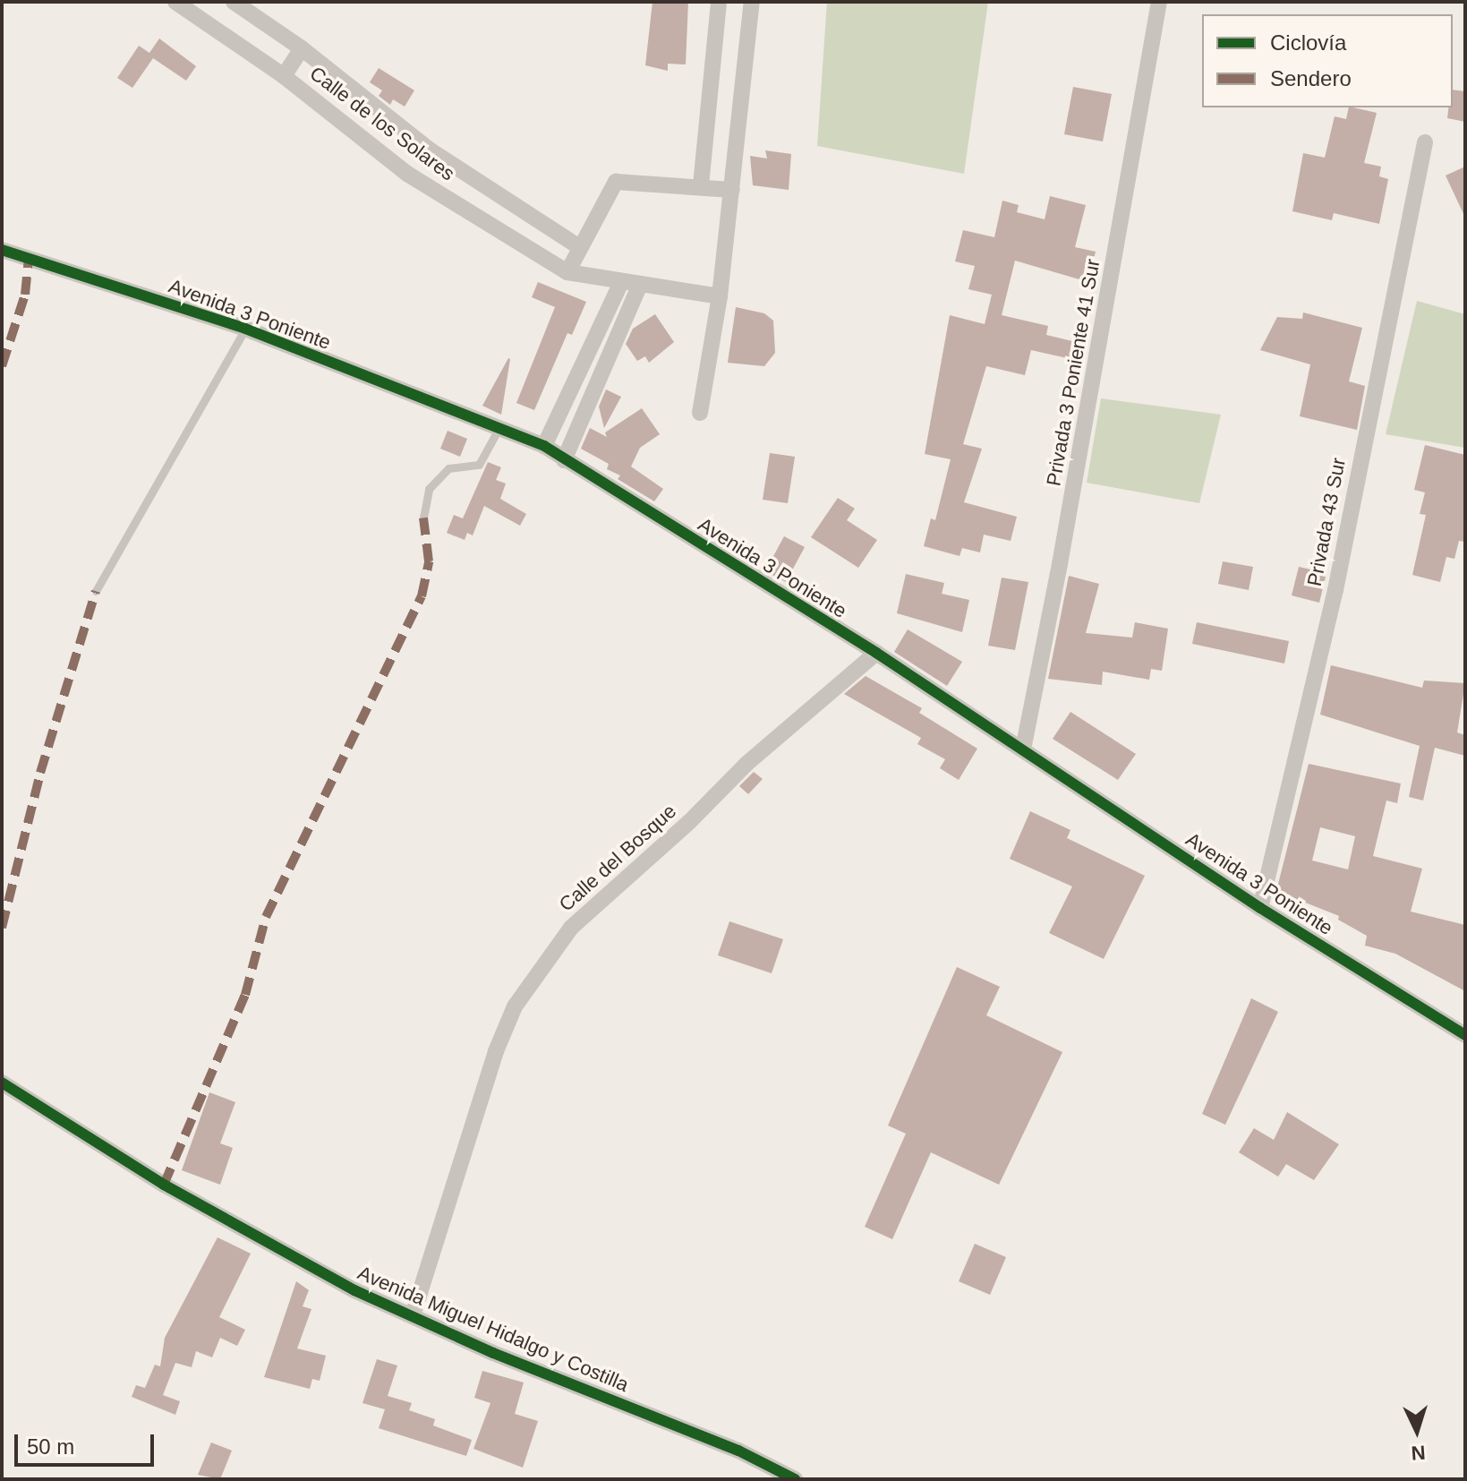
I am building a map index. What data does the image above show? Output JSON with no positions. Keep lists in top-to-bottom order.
{
  "streets": {
    "street": [
      "Calle de los Solares",
      "Avenida 3 Poniente",
      "Privada 3 Poniente 41 Sur",
      "Privada 43 Sur",
      "Calle del Bosque",
      "Avenida Miguel Hidalgo y Costilla"
    ]
  },
  "crossings": [
    ["Avenida 3 Poniente", "Privada 3 Poniente 41 Sur"],
    ["Avenida 3 Poniente", "Privada 43 Sur"],
    ["Avenida 3 Poniente", "Calle del Bosque"],
    ["Calle del Bosque", "Avenida Miguel Hidalgo y Costilla"]
  ],
  "legend": ["Ciclovía", "Sendero"],
  "scale_bar": "50 m",
  "north": "bottom"
}
